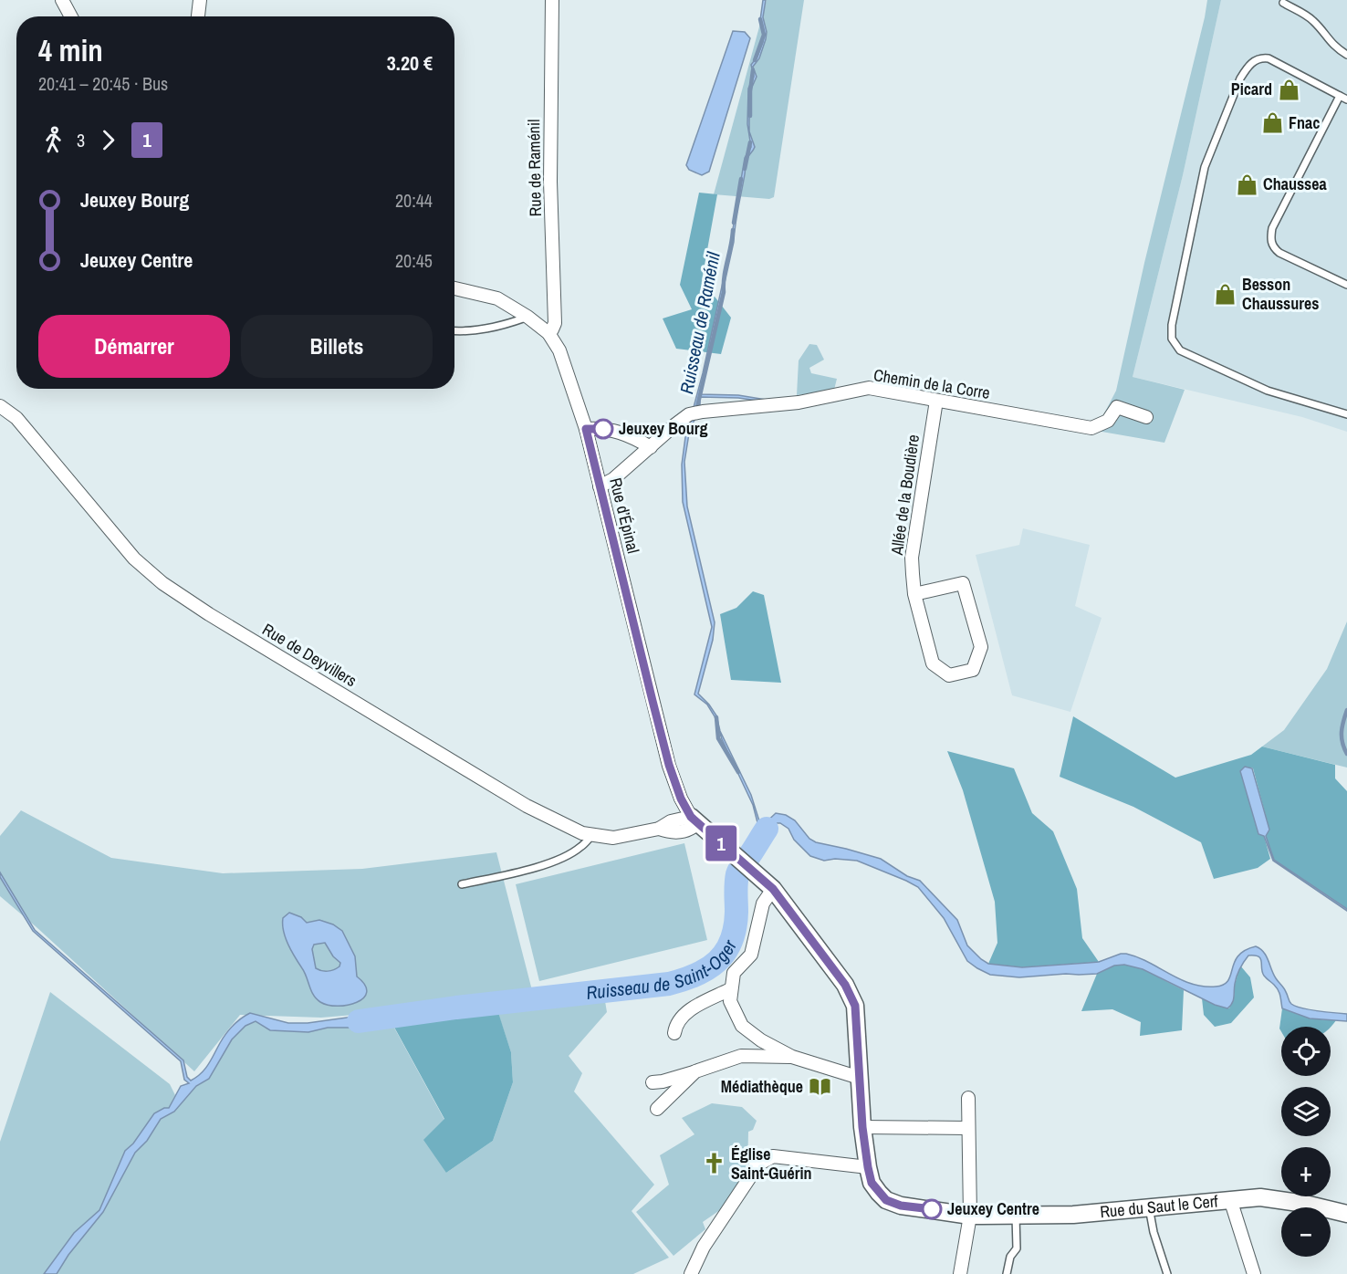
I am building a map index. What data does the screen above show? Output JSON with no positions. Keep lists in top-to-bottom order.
{
  "streets": {
    "street": [
      "Rue de Raménil",
      "Chemin de la Corre",
      "Allée de la Boudière",
      "Rue d’Épinal",
      "Rue de Deyvillers",
      "Rue du Saut le Cerf"
    ]
  },
  "crossings": [
    ["Rue de Raménil", "Rue d’Épinal"],
    ["Chemin de la Corre", "Allée de la Boudière"],
    ["Chemin de la Corre", "Rue d’Épinal"],
    ["Rue d’Épinal", "Rue de Deyvillers"],
    ["Rue d’Épinal", "Rue du Saut le Cerf"],
    ["Rue de Deyvillers", "Rue du Saut le Cerf"]
  ],
  "water": ["Ruisseau de Raménil", "Ruisseau de Saint-Oger"],
  "places": {
    "shop": [
      "Picard",
      "Fnac",
      "Chaussea",
      "Besson Chaussures"
    ],
    "other": ["Jeuxey Bourg", "Jeuxey Centre"],
    "library": ["Médiathèque"],
    "church": ["Église Saint-Guérin"]
  },
  "lines": ["bus line 1"],
  "page": {
    "on_map": "1",
    "heading": ["4 min", "20:41 – 20:45 · Bus", "3.20 €"],
    "legs": ["3", "1"],
    "list": [
      {
        "name": "Jeuxey Bourg",
        "value": "20:44"
      },
      {
        "name": "Jeuxey Centre",
        "value": "20:45"
      }
    ],
    "buttons": ["Démarrer", "Billets"],
    "map_buttons": ["+", "−"]
  }
}
